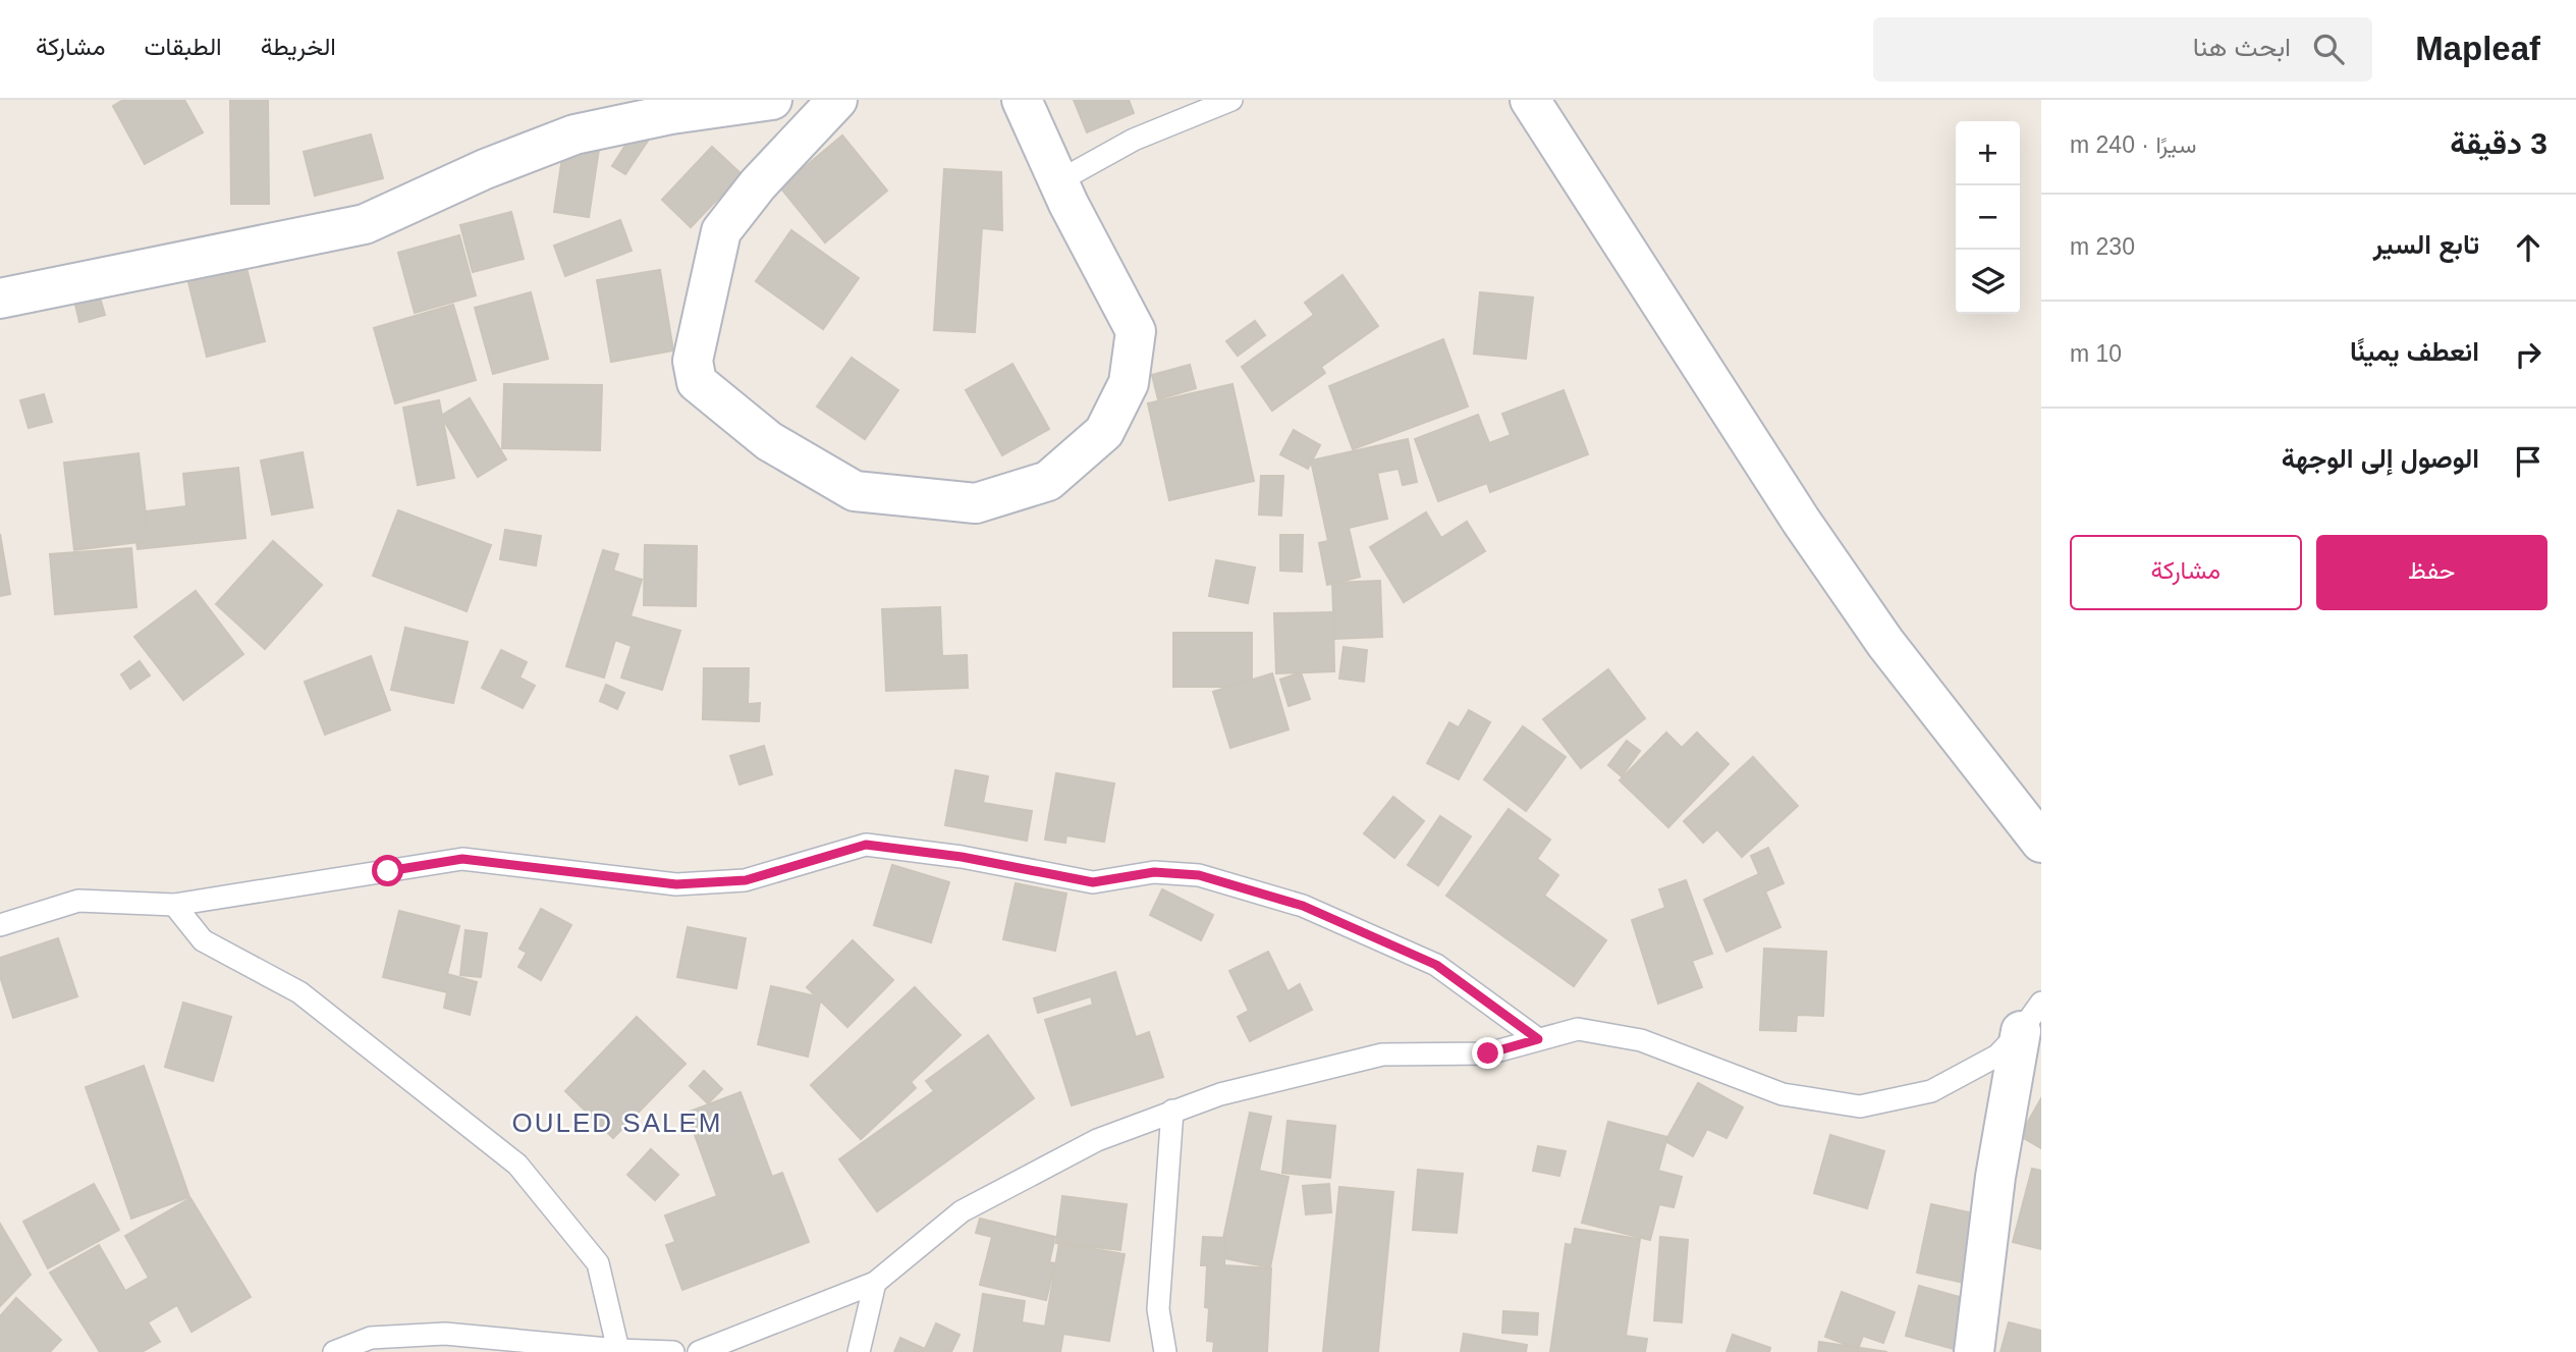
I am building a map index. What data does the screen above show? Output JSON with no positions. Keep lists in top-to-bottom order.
{
  "districts": ["OULED SALEM"],
  "page": {
    "header": "Mapleaf",
    "search": "ابحث هنا",
    "nav": ["الخريطة", "الطبقات", "مشاركة"],
    "heading": ["3 دقيقة", "سيرًا · 240 m"],
    "map_buttons": ["+", "−"],
    "list": [
      ["تابع السير", "230 m"],
      ["انعطف يمينًا", "10 m"],
      "الوصول إلى الوجهة"
    ],
    "buttons": ["حفظ", "مشاركة"]
  }
}
